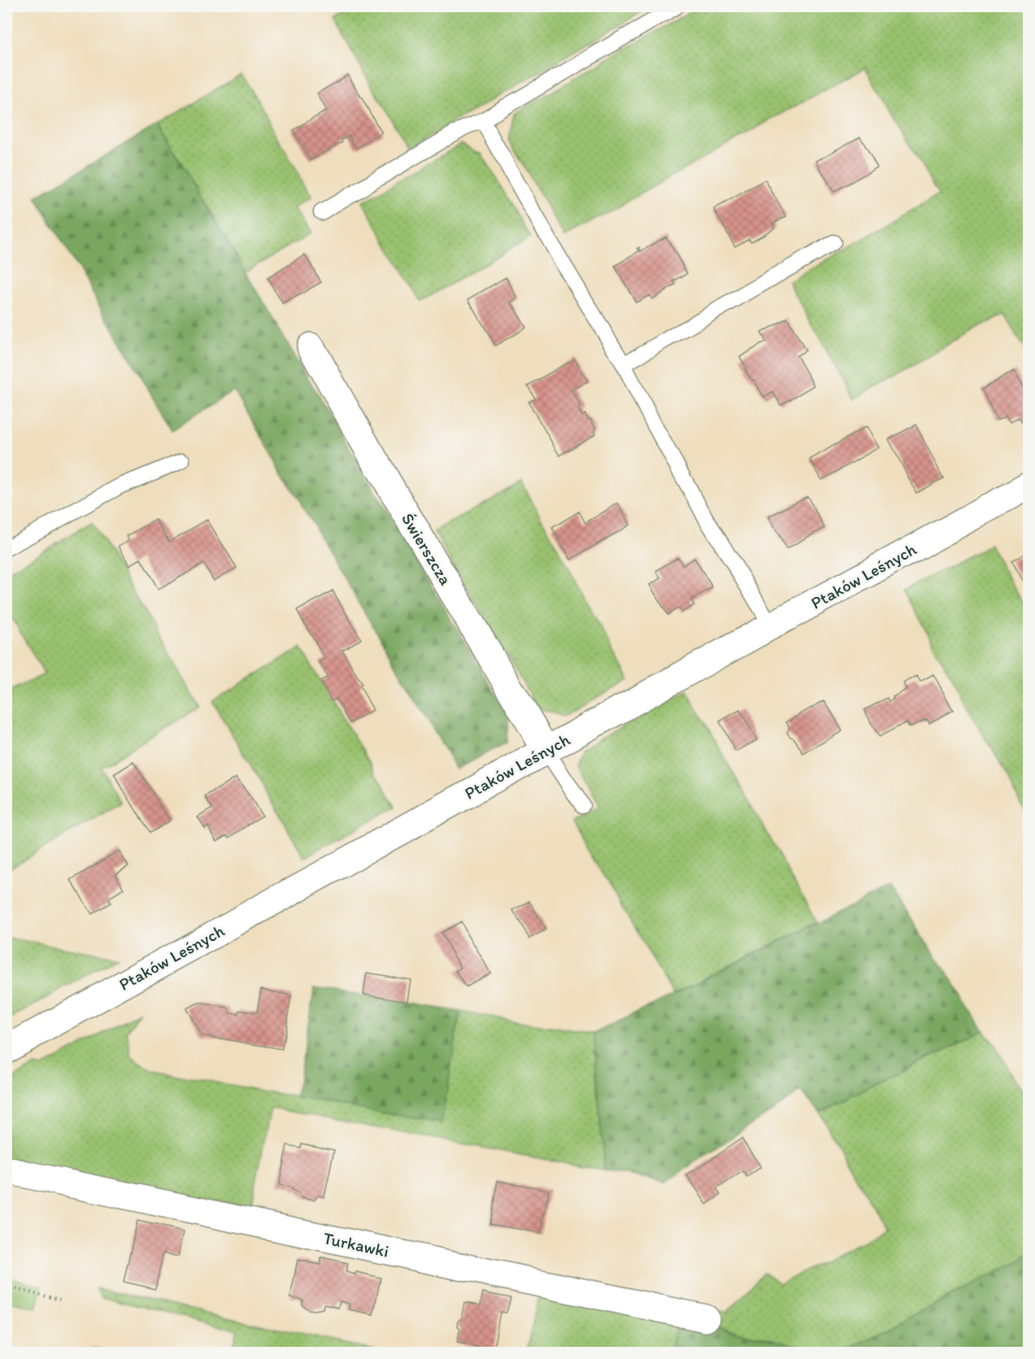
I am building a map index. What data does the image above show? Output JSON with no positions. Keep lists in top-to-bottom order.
{
  "streets": {
    "street": ["Świerszcza", "Ptaków Leśnych", "Turkawki"]
  },
  "crossings": [
    ["Świerszcza", "Ptaków Leśnych"]
  ]
}
